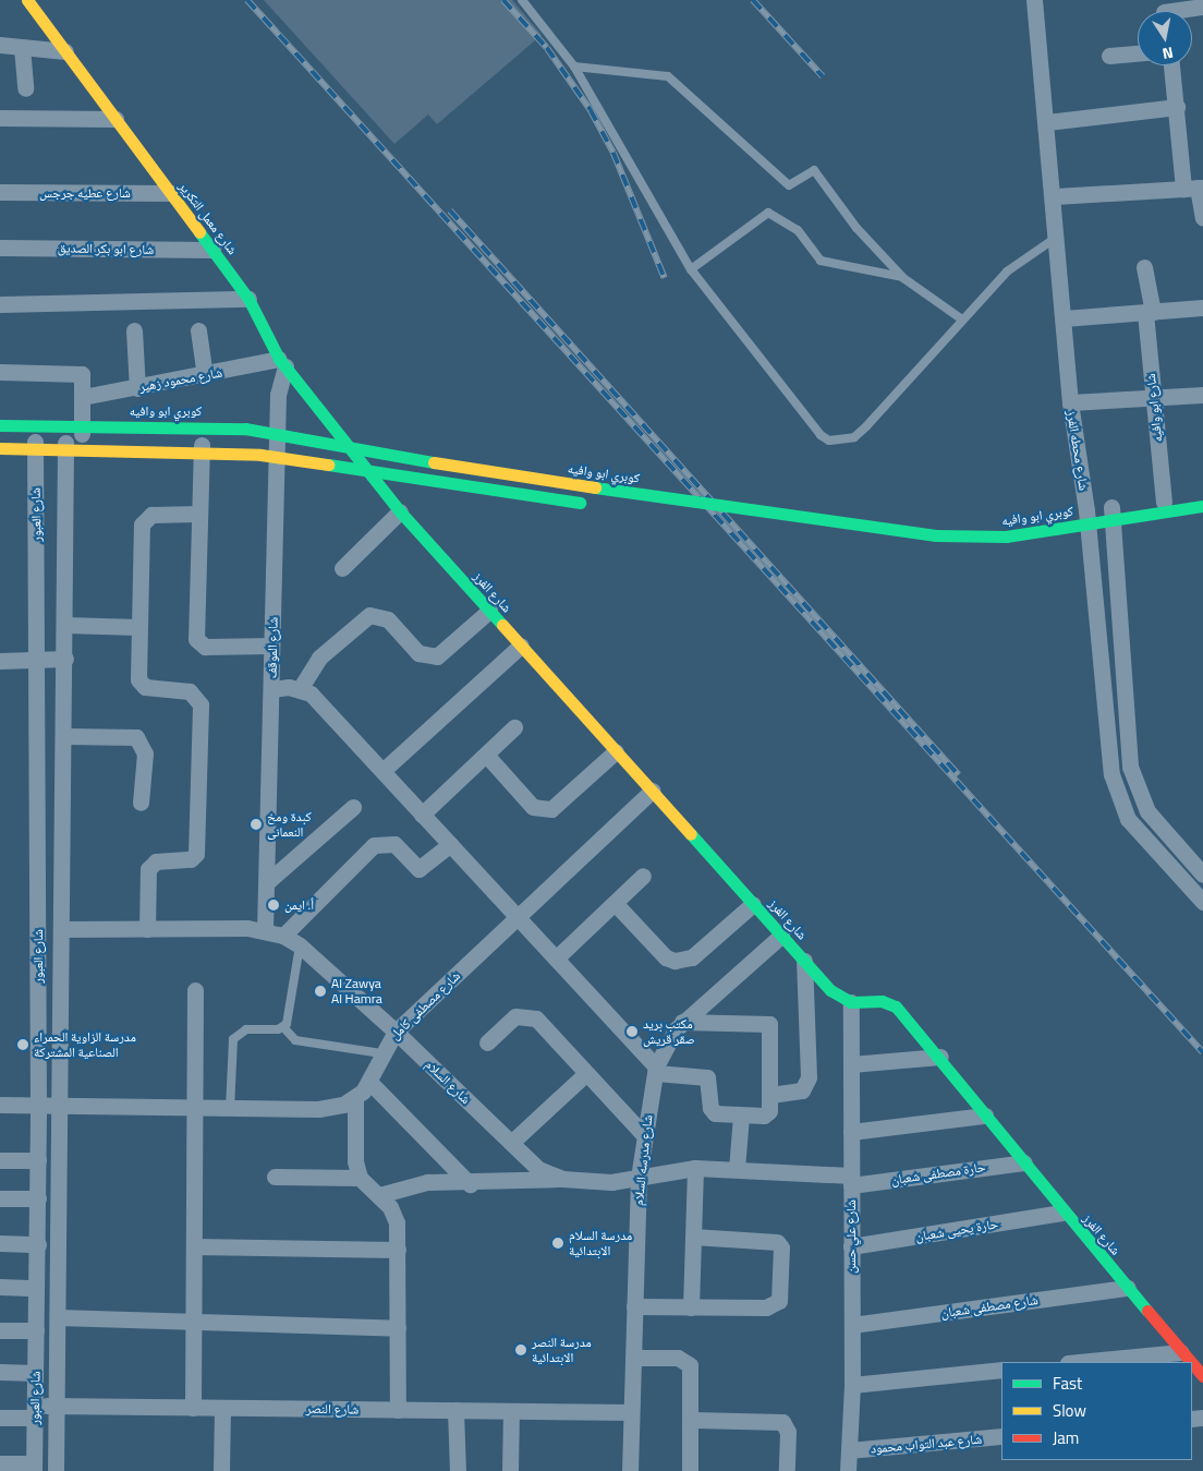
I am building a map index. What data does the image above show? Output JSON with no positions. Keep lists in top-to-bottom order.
{
  "streets": {
    "street": [
      "شارع عطيه جرجس",
      "شارع معمل التكرير",
      "شارع ابو بكر الصديق",
      "شارع محمود زهير",
      "شارع ابو وافيه",
      "كوبري ابو وافيه",
      "شارع محطه الفرز",
      "شارع العبور",
      "شارع الفرز",
      "شارع الموقف",
      "شارع مصطفى كامل",
      "شارع السلام",
      "شارع مدرسه السلام",
      "حارة مصطفى شعبان",
      "حارة يحيى شعبان",
      "شارع علي حسن",
      "شارع مصطفى شعبان",
      "شارع النصر",
      "شارع عبد التواب محمود"
    ]
  },
  "crossings": [
    ["شارع عطيه جرجس", "شارع معمل التكرير"],
    ["شارع معمل التكرير", "شارع ابو بكر الصديق"],
    ["شارع معمل التكرير", "شارع محمود زهير"],
    ["شارع معمل التكرير", "شارع الفرز"],
    ["شارع معمل التكرير", "شارع الموقف"],
    ["شارع محمود زهير", "شارع العبور"],
    ["شارع محمود زهير", "شارع الموقف"],
    ["شارع العبور", "شارع السلام"],
    ["شارع العبور", "شارع النصر"],
    ["شارع الفرز", "شارع مصطفى كامل"],
    ["شارع الفرز", "شارع مدرسه السلام"],
    ["شارع الفرز", "حارة مصطفى شعبان"],
    ["شارع الفرز", "حارة يحيى شعبان"],
    ["شارع الفرز", "شارع علي حسن"],
    ["شارع الفرز", "شارع مصطفى شعبان"],
    ["شارع الموقف", "شارع السلام"],
    ["شارع مصطفى كامل", "شارع السلام"],
    ["شارع السلام", "شارع مدرسه السلام"],
    ["شارع السلام", "حارة مصطفى شعبان"],
    ["شارع السلام", "شارع علي حسن"],
    ["شارع مدرسه السلام", "شارع النصر"],
    ["حارة مصطفى شعبان", "شارع علي حسن"],
    ["حارة يحيى شعبان", "شارع علي حسن"],
    ["شارع علي حسن", "شارع مصطفى شعبان"],
    ["شارع علي حسن", "شارع عبد التواب محمود"]
  ],
  "places": [
    "كبدة ومخ النعمانى",
    "أ. ايمن",
    "Al Zawya Al Hamra",
    "مكتب بريد صقر قريش",
    "مدرسة الزاوية الحمراء الصناعية المشتركة",
    "مدرسة السلام الابتدائية",
    "مدرسة النصر الابتدائية"
  ],
  "legend": ["Fast", "Slow", "Jam"],
  "north": "bottom"
}
